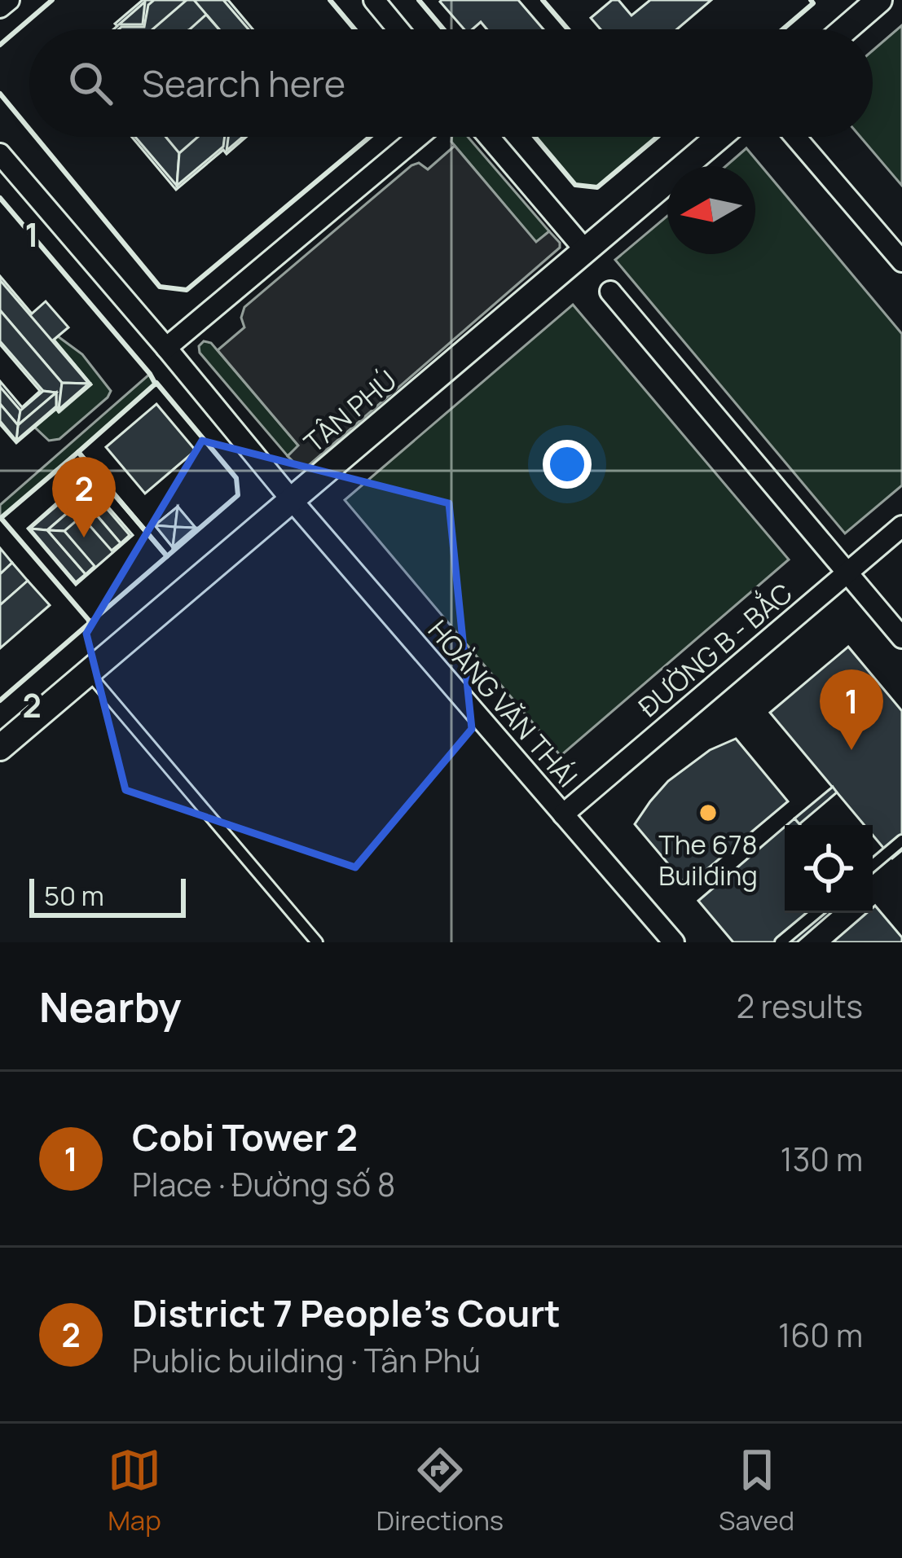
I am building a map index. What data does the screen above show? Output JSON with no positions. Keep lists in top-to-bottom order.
{
  "streets": {
    "street": ["TÂN PHÚ", "ĐƯỜNG B - BẮC", "HOÀNG VĂN THÁI"]
  },
  "crossings": [
    ["TÂN PHÚ", "HOÀNG VĂN THÁI"],
    ["ĐƯỜNG B - BẮC", "HOÀNG VĂN THÁI"]
  ],
  "places": ["The 678 Building"],
  "scale_bar": "50 m",
  "north": "left",
  "page": {
    "search": "Search here",
    "pins": ["2", "1"],
    "scale": "50 m",
    "heading": ["Nearby", "2 results"],
    "list": [
      {
        "mark": "1",
        "name": "Cobi Tower 2",
        "note": "Place · Đường số 8",
        "value": "130 m"
      },
      {
        "mark": "2",
        "name": "District 7 People's Court",
        "note": "Public building · Tân Phú",
        "value": "160 m"
      }
    ],
    "nav": ["Map", "Directions", "Saved"]
  },
  "grid": {
    "rows": ["1", "2"]
  }
}
